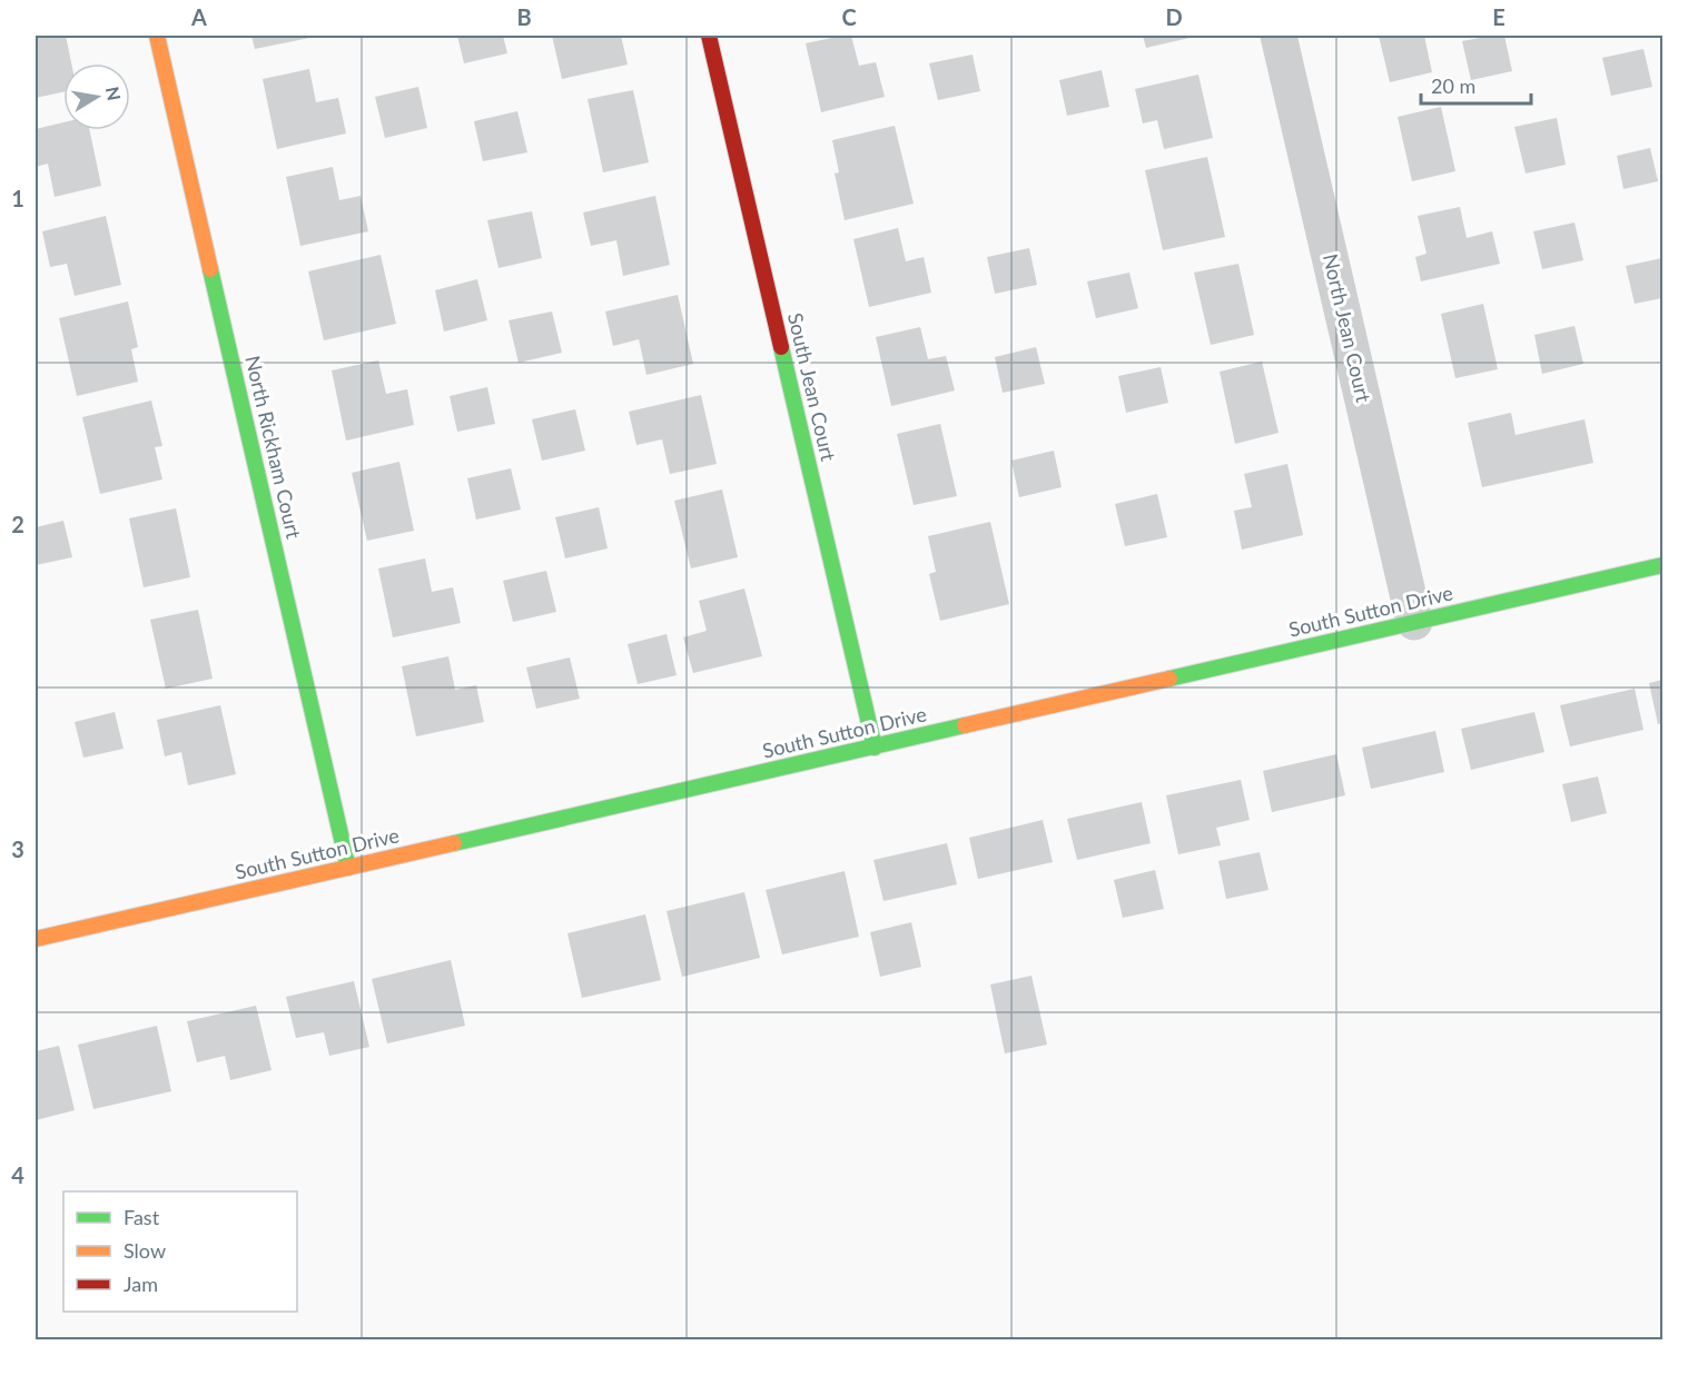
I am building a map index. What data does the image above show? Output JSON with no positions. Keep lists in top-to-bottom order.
{
  "streets": {
    "street": [
      "North Jean Court",
      "South Jean Court",
      "North Rickham Court",
      "South Sutton Drive"
    ]
  },
  "crossings": [
    ["North Jean Court", "South Sutton Drive"],
    ["South Jean Court", "South Sutton Drive"],
    ["North Rickham Court", "South Sutton Drive"]
  ],
  "legend": ["Fast", "Slow", "Jam"],
  "scale_bar": "20 m",
  "north": "right",
  "grid": {
    "columns": [
      "A",
      "B",
      "C",
      "D",
      "E"
    ],
    "rows": [
      "1",
      "2",
      "3",
      "4"
    ]
  }
}
